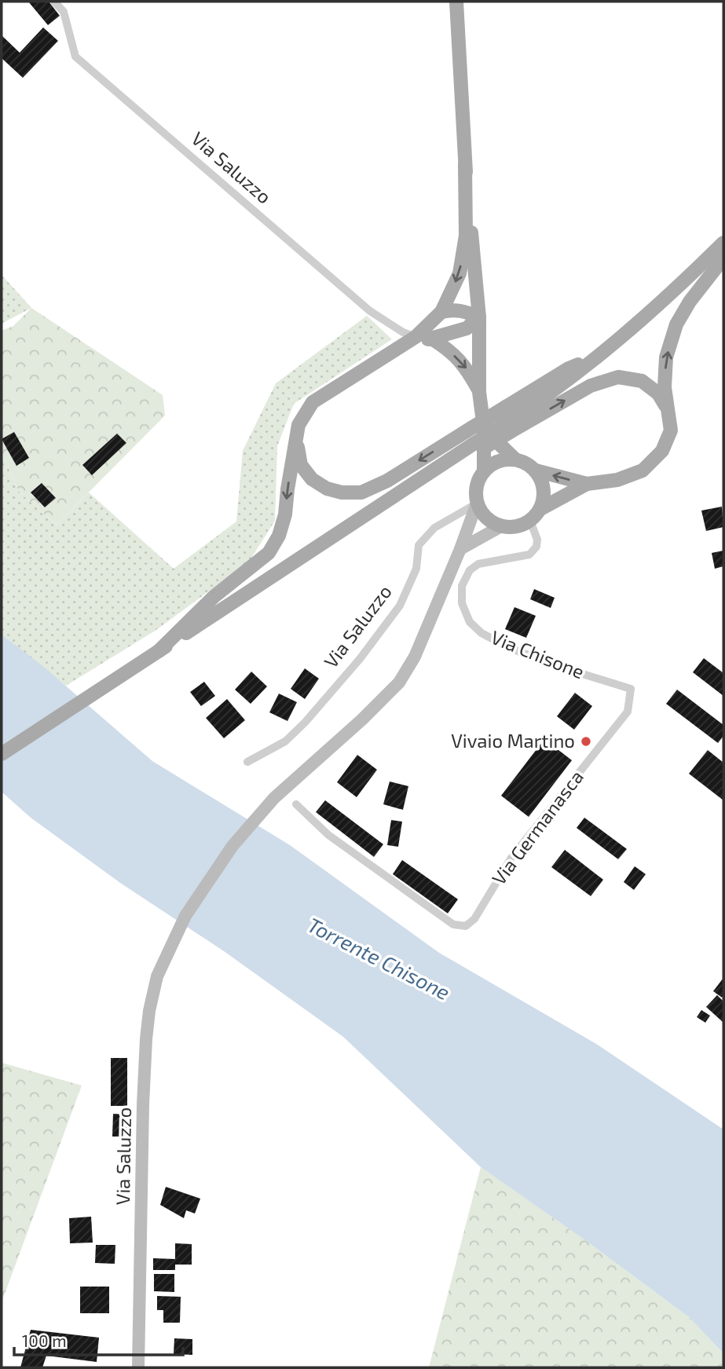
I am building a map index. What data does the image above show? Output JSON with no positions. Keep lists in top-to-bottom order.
{
  "streets": {
    "main road": ["Via Saluzzo"],
    "street": ["Via Chisone", "Via Germanasca"]
  },
  "crossings": [
    ["Via Saluzzo", "Via Chisone"],
    ["Via Chisone", "Via Germanasca"]
  ],
  "water": ["Torrente Chisone"],
  "places": ["Vivaio Martino"],
  "scale_bar": "100 m"
}
